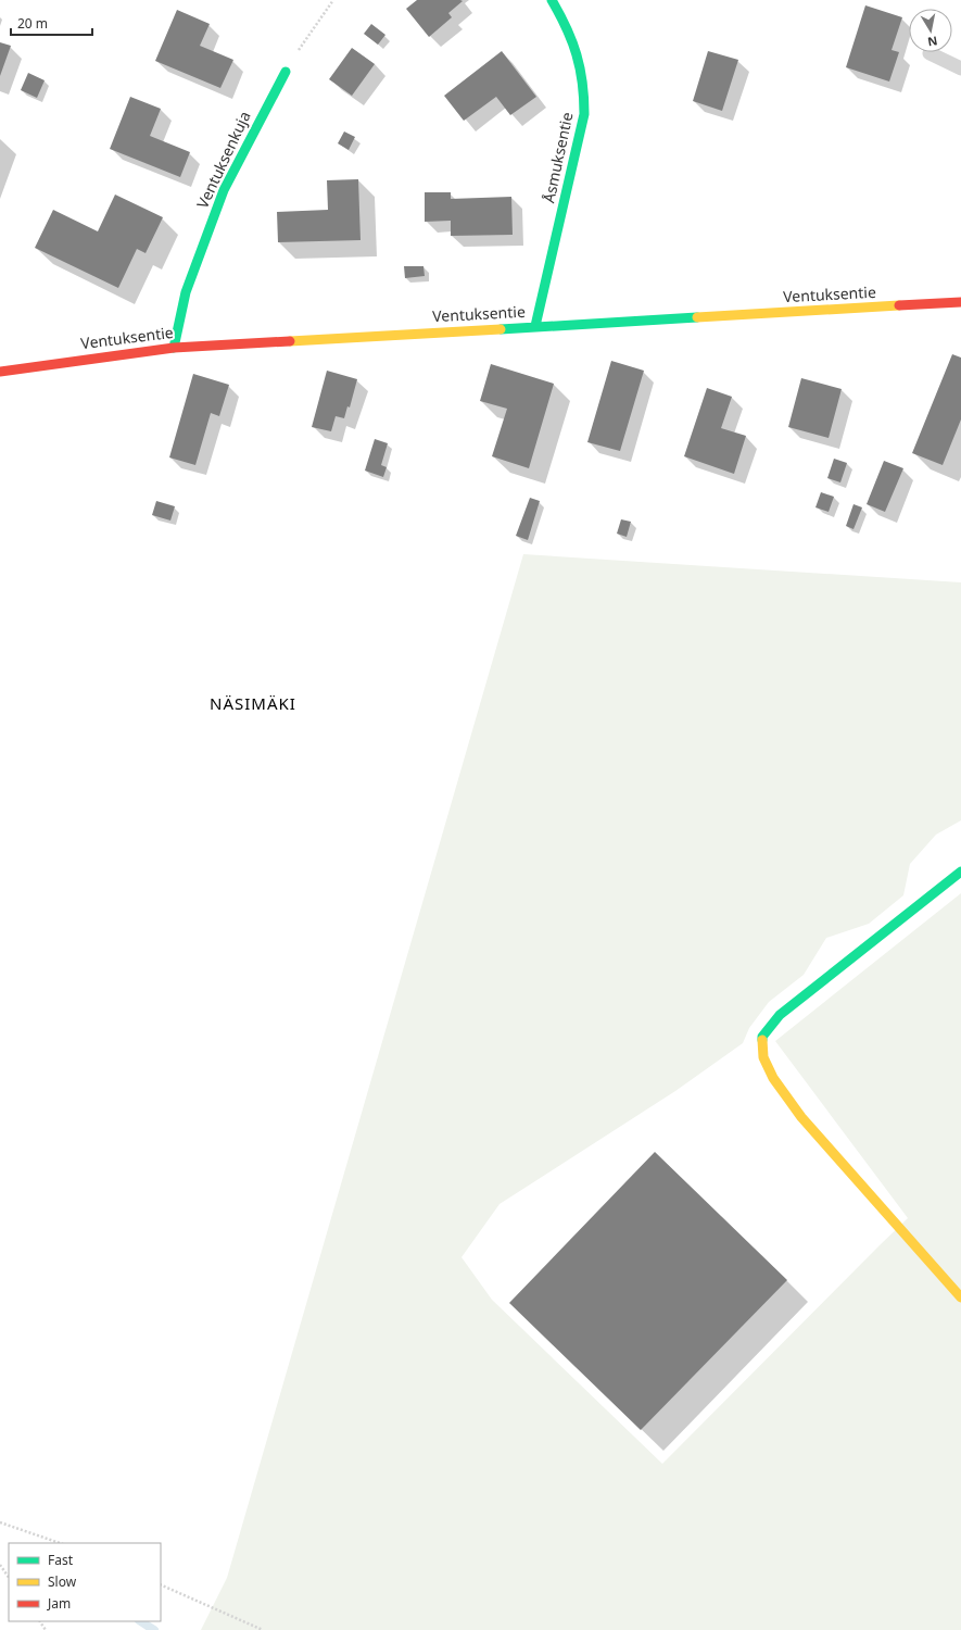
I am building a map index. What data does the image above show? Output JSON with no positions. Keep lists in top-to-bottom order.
{
  "streets": {
    "street": ["Åsmuksentie", "Ventuksenkuja", "Ventuksentie"]
  },
  "crossings": [
    ["Åsmuksentie", "Ventuksentie"],
    ["Ventuksenkuja", "Ventuksentie"]
  ],
  "districts": ["NÄSIMÄKI"],
  "legend": ["Fast", "Slow", "Jam"],
  "scale_bar": "20 m",
  "north": "bottom"
}
